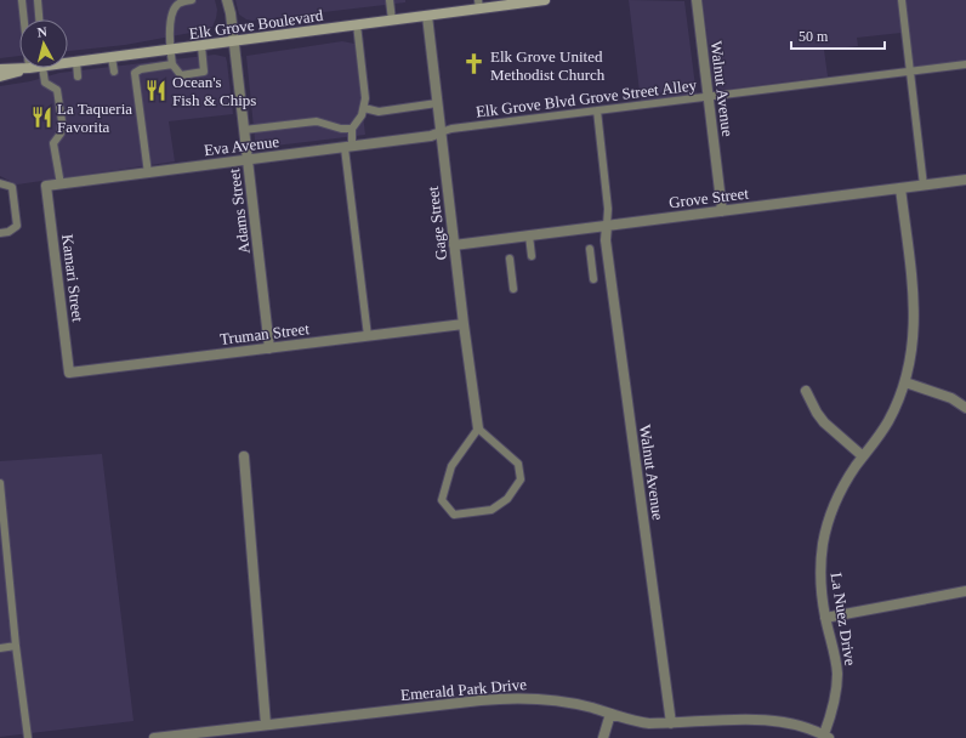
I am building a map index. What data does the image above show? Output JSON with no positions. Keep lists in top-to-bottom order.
{
  "streets": {
    "main road": ["Elk Grove Boulevard"],
    "street": [
      "Walnut Avenue",
      "Eva Avenue",
      "Grove Street",
      "Adams Street",
      "Gage Street",
      "Kamari Street",
      "Truman Street",
      "La Nuez Drive",
      "Emerald Park Drive"
    ],
    "lane": ["Elk Grove Blvd Grove Street Alley"]
  },
  "crossings": [
    ["Elk Grove Boulevard", "Adams Street"],
    ["Elk Grove Boulevard", "Gage Street"],
    ["Walnut Avenue", "Elk Grove Blvd Grove Street Alley"],
    ["Walnut Avenue", "Grove Street"],
    ["Walnut Avenue", "Emerald Park Drive"],
    ["Elk Grove Blvd Grove Street Alley", "Eva Avenue"],
    ["Elk Grove Blvd Grove Street Alley", "Gage Street"],
    ["Eva Avenue", "Adams Street"],
    ["Eva Avenue", "Gage Street"],
    ["Eva Avenue", "Kamari Street"],
    ["Grove Street", "Gage Street"],
    ["Grove Street", "La Nuez Drive"],
    ["Adams Street", "Truman Street"],
    ["Gage Street", "Truman Street"],
    ["Kamari Street", "Truman Street"],
    ["La Nuez Drive", "Emerald Park Drive"]
  ],
  "places": {
    "church": ["Elk Grove United Methodist Church"],
    "restaurant": ["Ocean's Fish & Chips", "La Taqueria Favorita"]
  },
  "scale_bar": "50 m",
  "north": "top"
}
